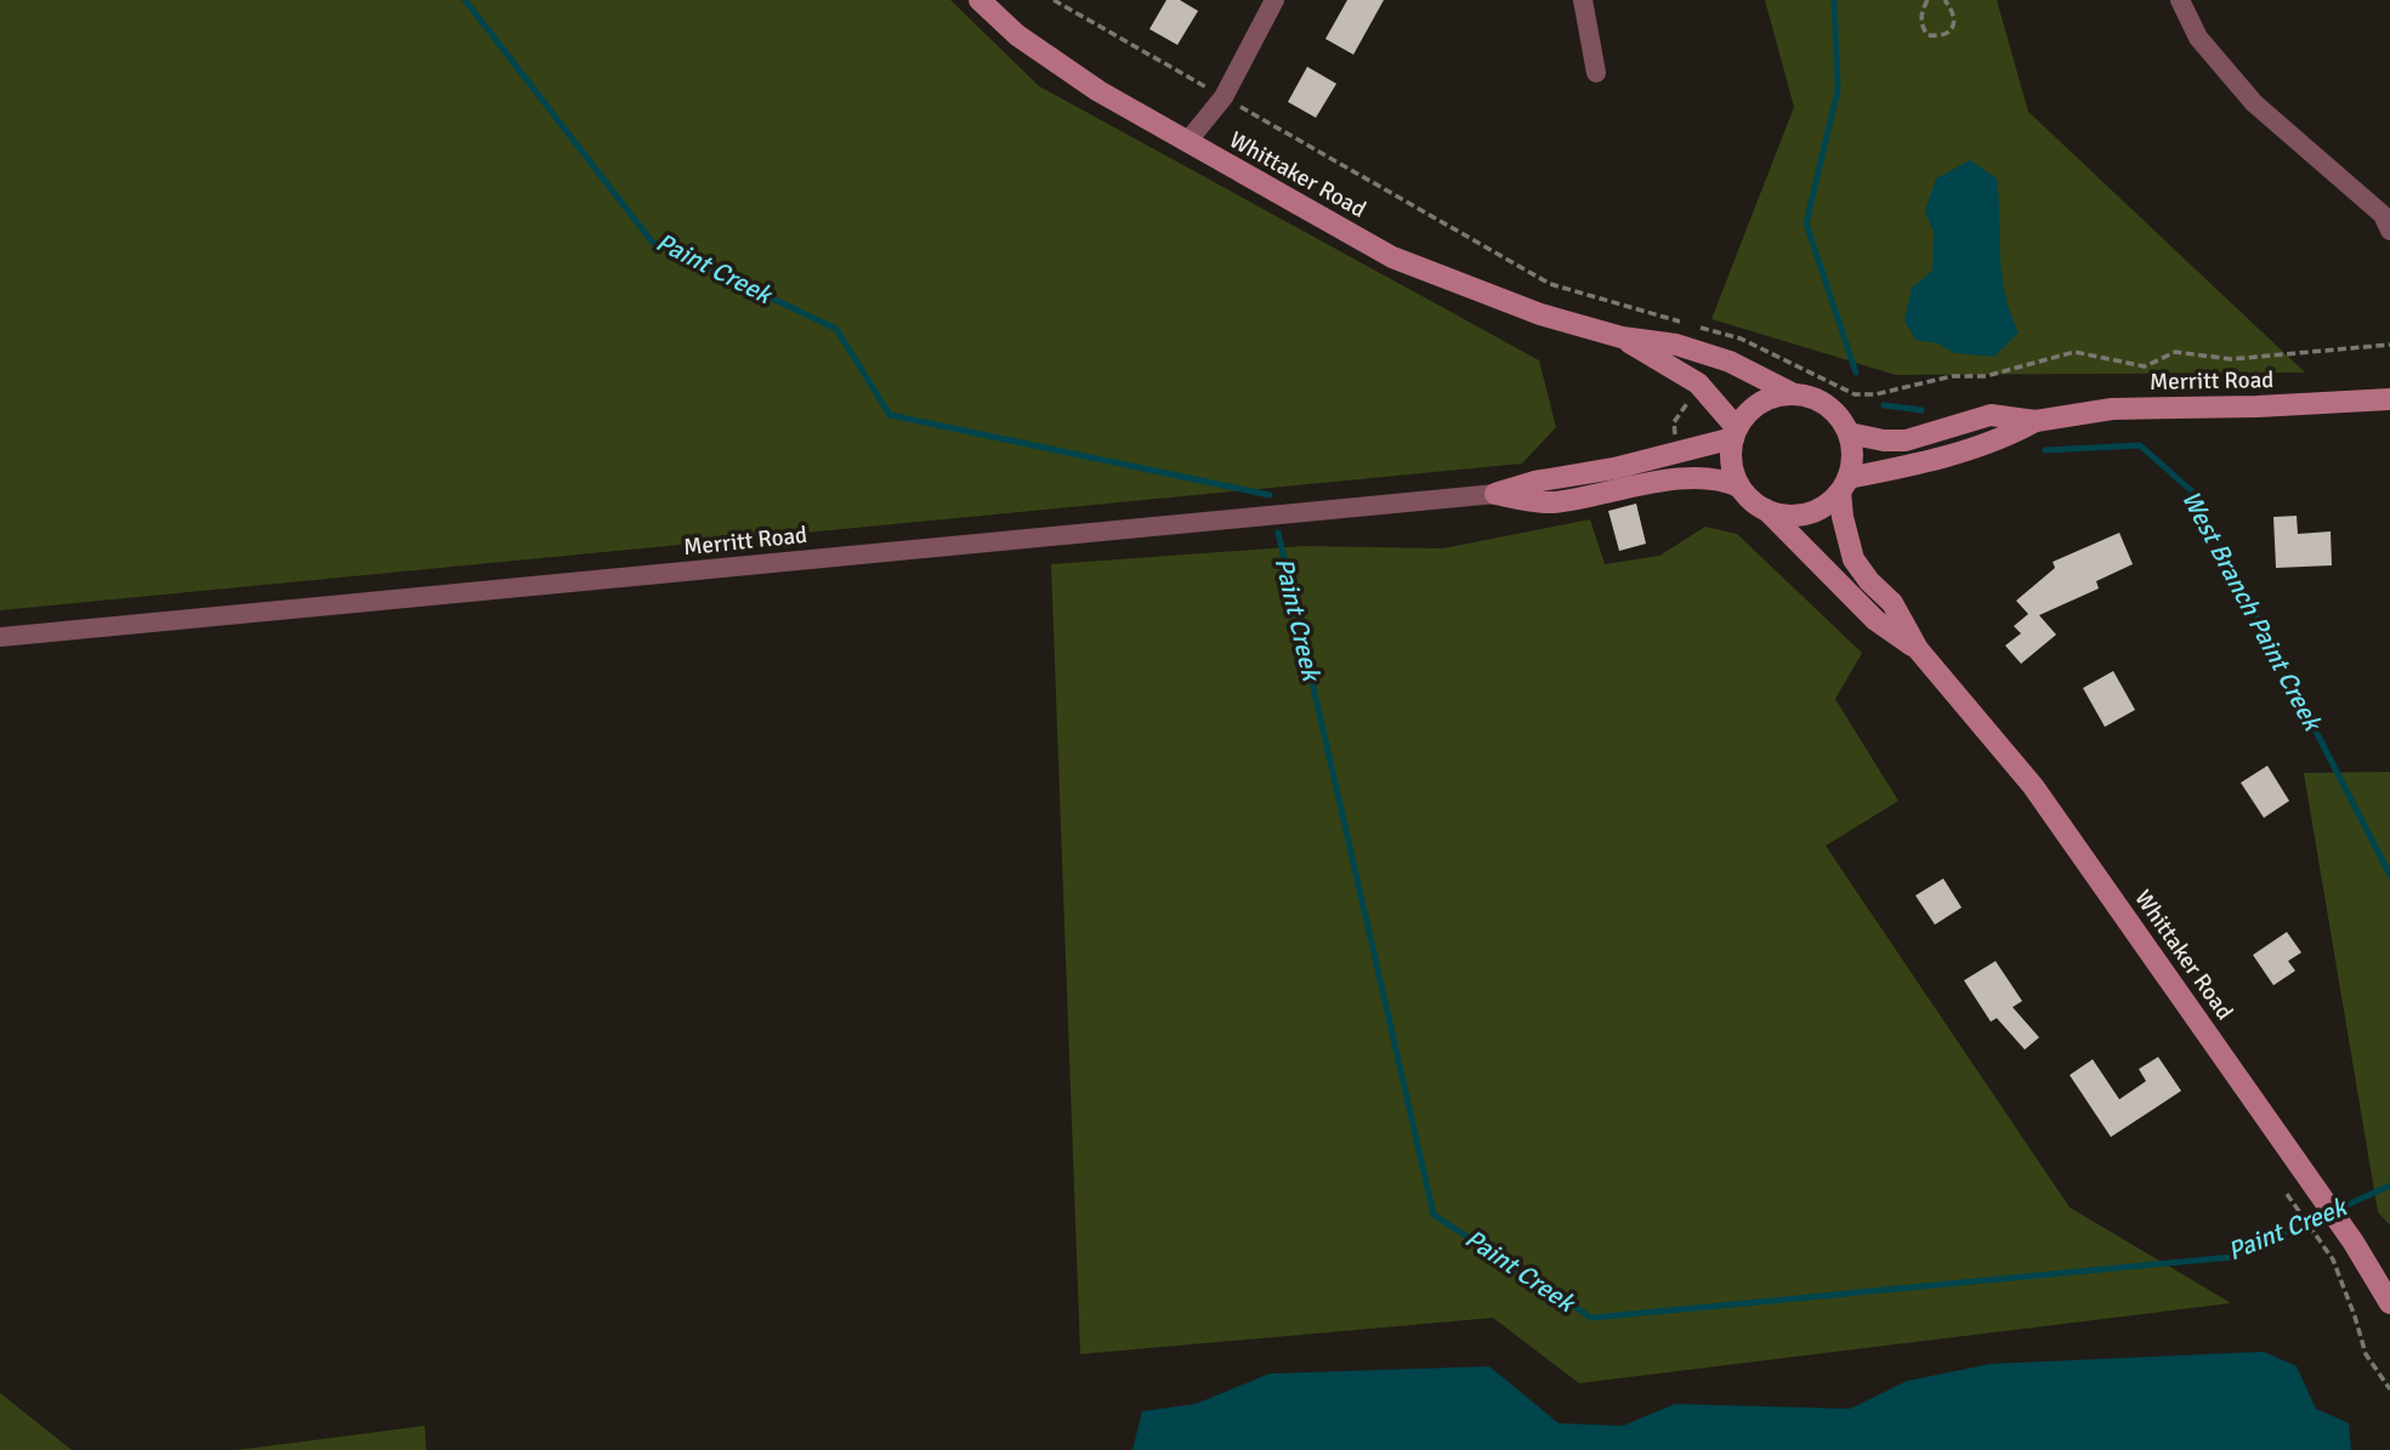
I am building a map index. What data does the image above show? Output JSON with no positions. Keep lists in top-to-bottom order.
{
  "streets": {
    "main road": ["Whittaker Road", "Merritt Road"]
  },
  "crossings": [
    ["Whittaker Road", "Merritt Road"]
  ],
  "water": ["Paint Creek", "West Branch Paint Creek"]
}
